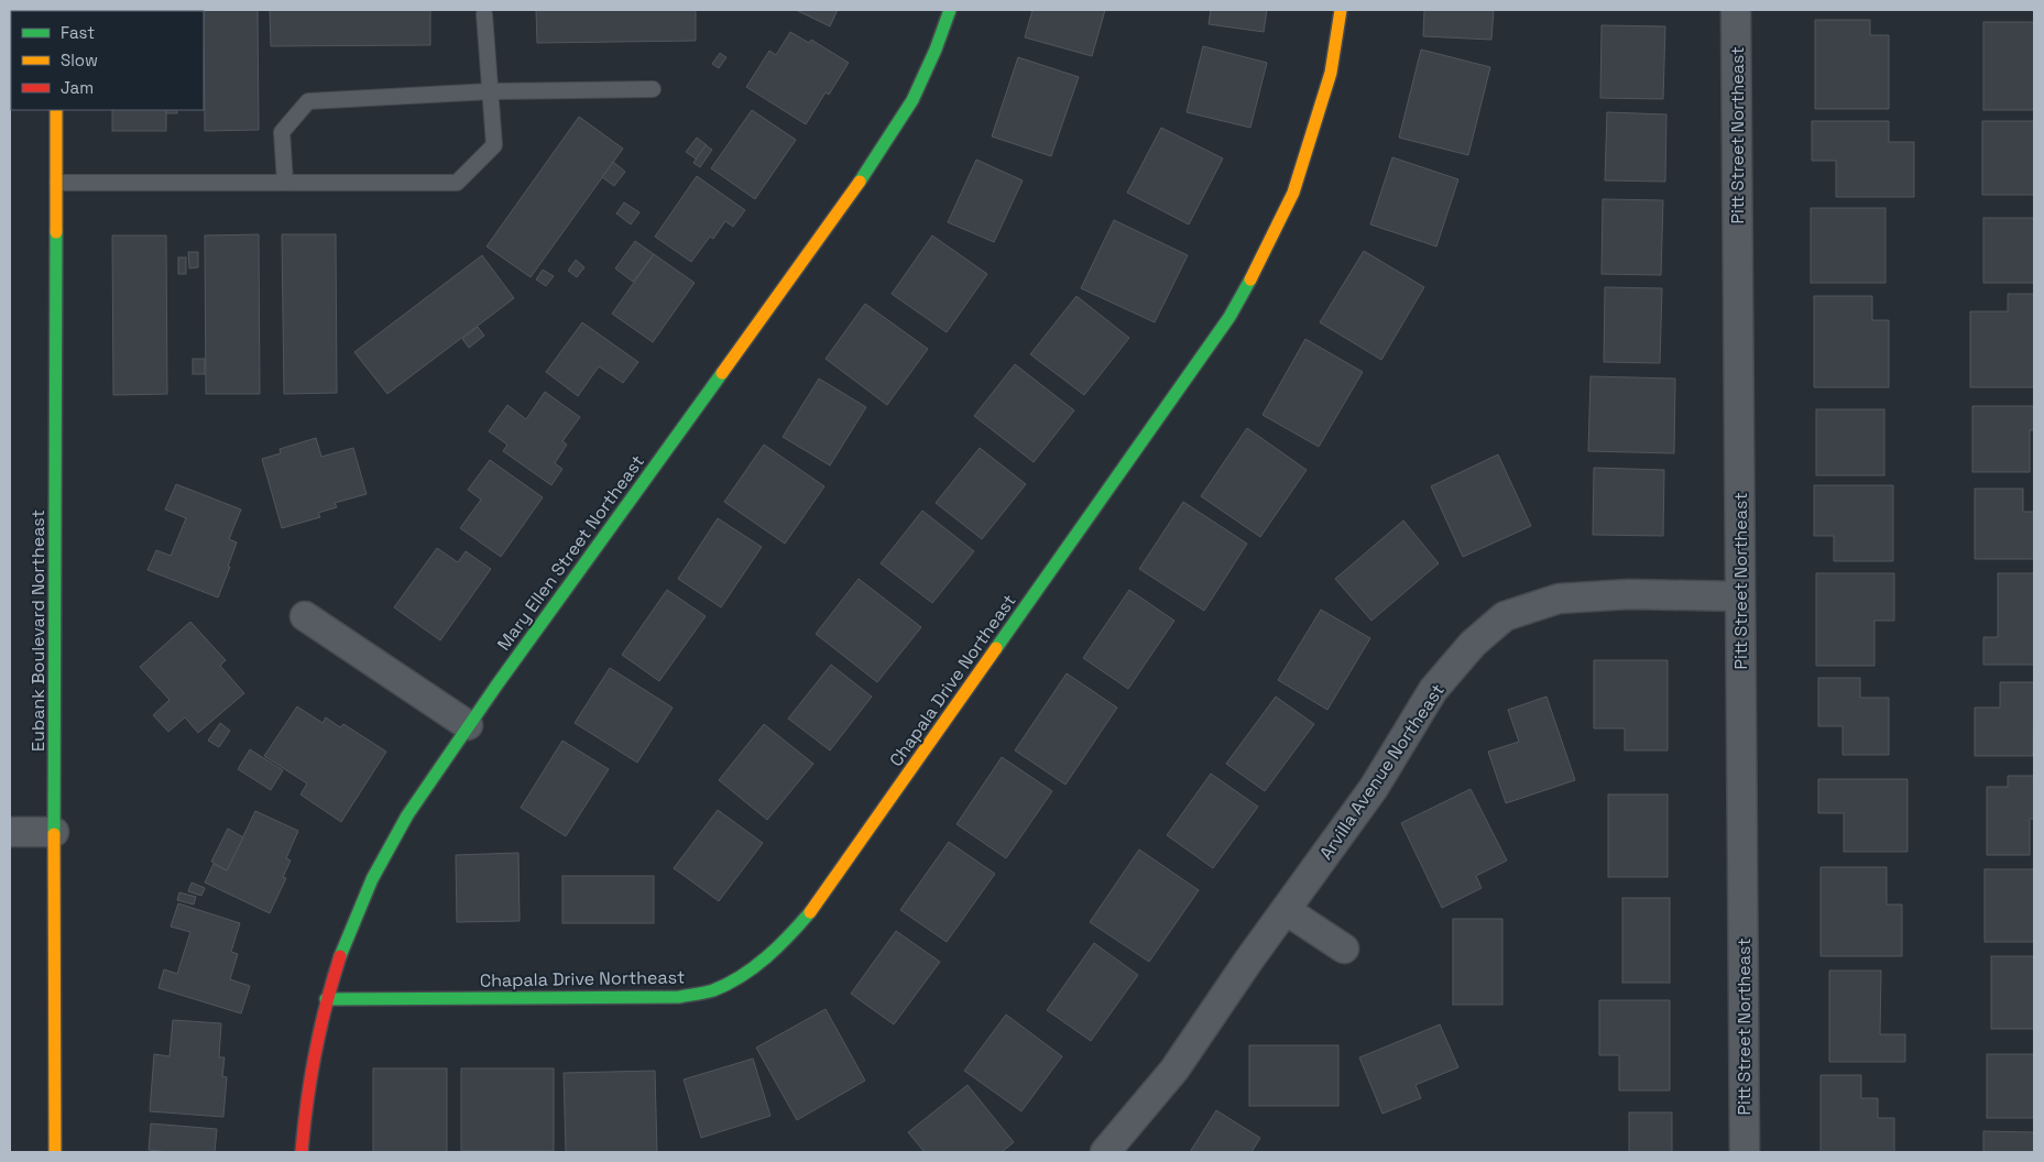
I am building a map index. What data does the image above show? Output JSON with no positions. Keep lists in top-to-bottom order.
{
  "streets": {
    "street": [
      "Pitt Street Northeast",
      "Mary Ellen Street Northeast",
      "Eubank Boulevard Northeast",
      "Chapala Drive Northeast",
      "Arvilla Avenue Northeast"
    ]
  },
  "crossings": [
    ["Pitt Street Northeast", "Arvilla Avenue Northeast"],
    ["Mary Ellen Street Northeast", "Chapala Drive Northeast"]
  ],
  "legend": ["Fast", "Slow", "Jam"]
}
